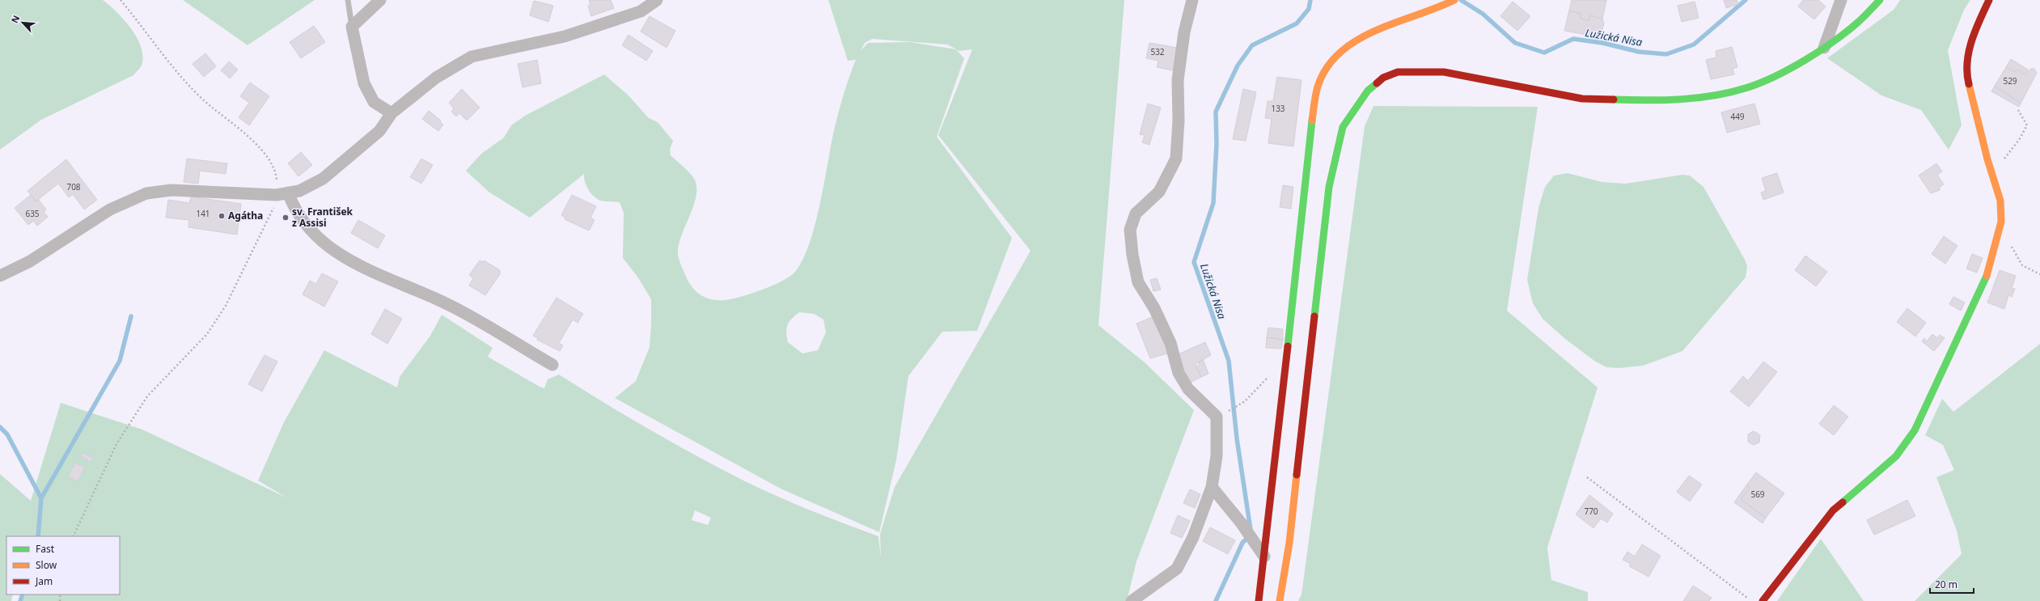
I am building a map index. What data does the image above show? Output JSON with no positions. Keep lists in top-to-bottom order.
{
  "water": ["Lužická Nisa"],
  "places": ["Agátha", "sv. František z Assisi"],
  "house_numbers": [
    "532",
    "529",
    "133",
    "449",
    "708",
    "635",
    "141",
    "569",
    "770"
  ],
  "legend": ["Fast", "Slow", "Jam"],
  "scale_bar": "20 m",
  "north": "top left"
}
